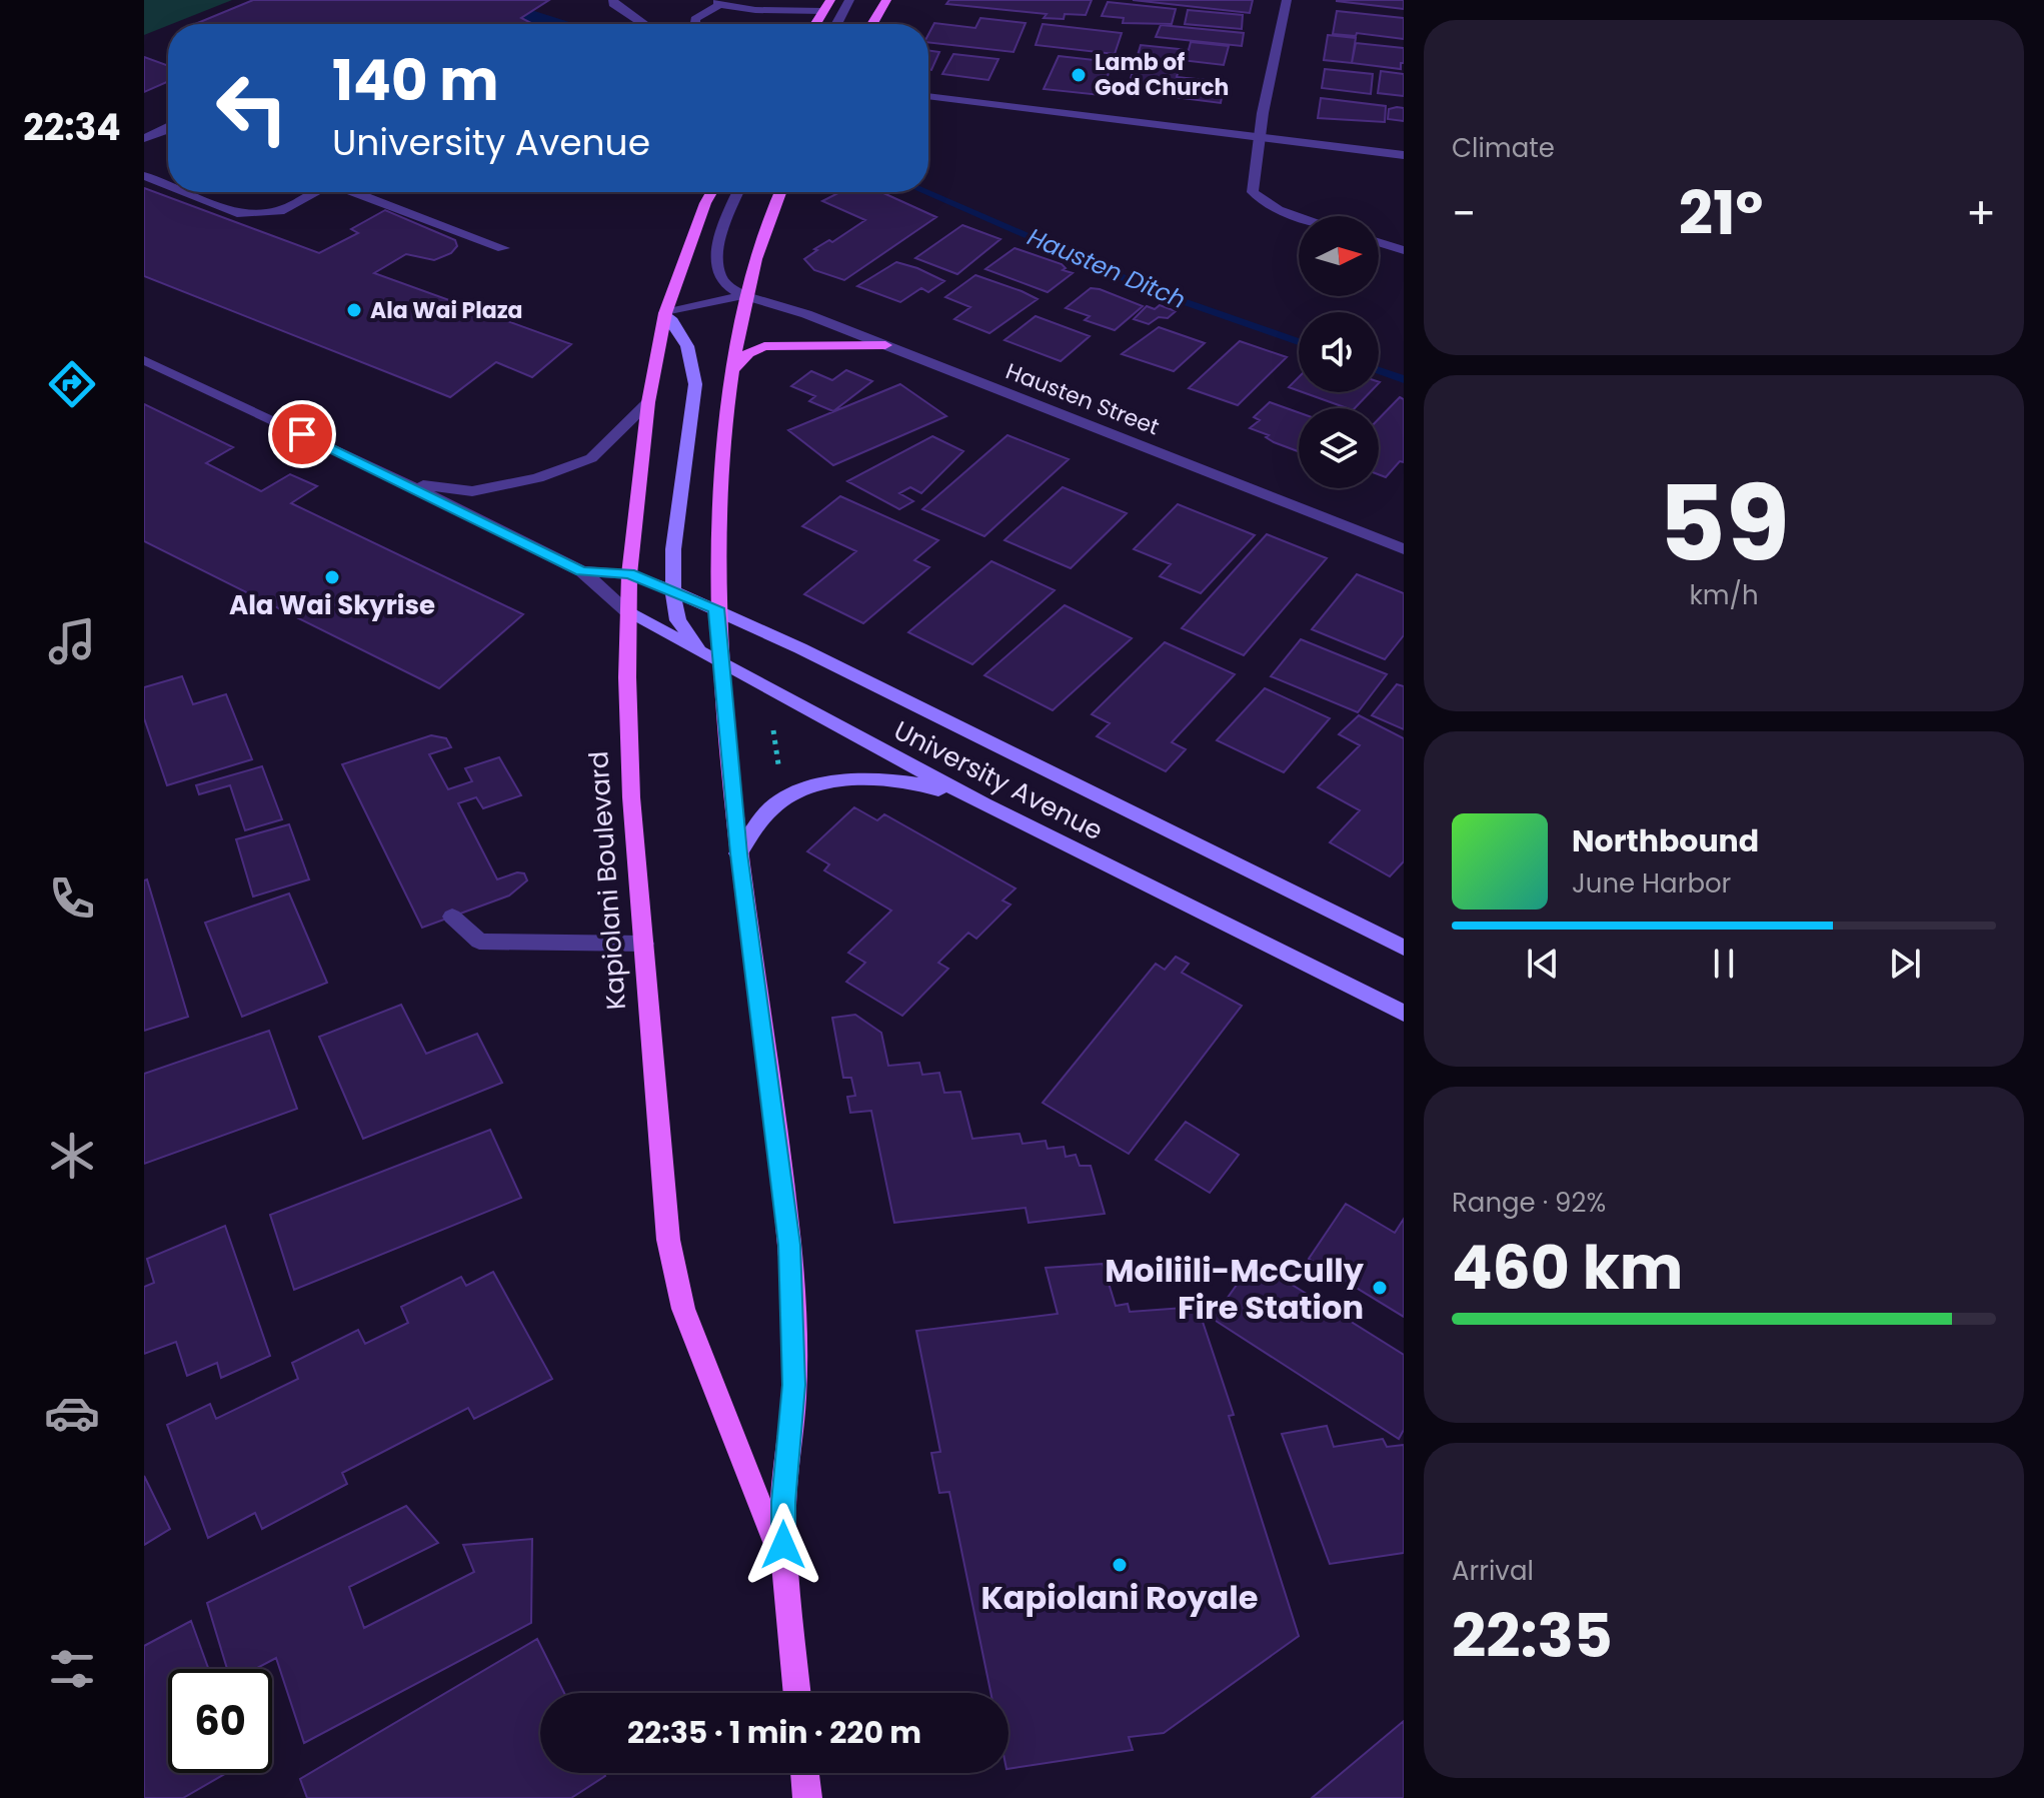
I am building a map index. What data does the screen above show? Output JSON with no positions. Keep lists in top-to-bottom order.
{
  "streets": {
    "main road": ["University Avenue", "Kapiolani Boulevard"],
    "street": ["Hausten Street"]
  },
  "crossings": [
    ["Hausten Street", "Kapiolani Boulevard"],
    ["University Avenue", "Kapiolani Boulevard"]
  ],
  "water": ["Hausten Ditch"],
  "places": [
    "Lamb of God Church",
    "Ala Wai Plaza",
    "Ala Wai Skyrise",
    "Moiliili-McCully Fire Station",
    "Kapiolani Royale"
  ],
  "north": "right",
  "page": {
    "tabs": "22:34",
    "tile": [
      "Climate",
      ["59", "km/h"],
      ["Range · 92%", "460 km"],
      ["Arrival", "22:35"]
    ],
    "turn": ["140 m", "University Avenue"],
    "heat": ["−", "21°", "+"],
    "song": ["Northbound", "June Harbor"],
    "limit": "60",
    "trip": "22:35 · 1 min · 220 m"
  }
}
